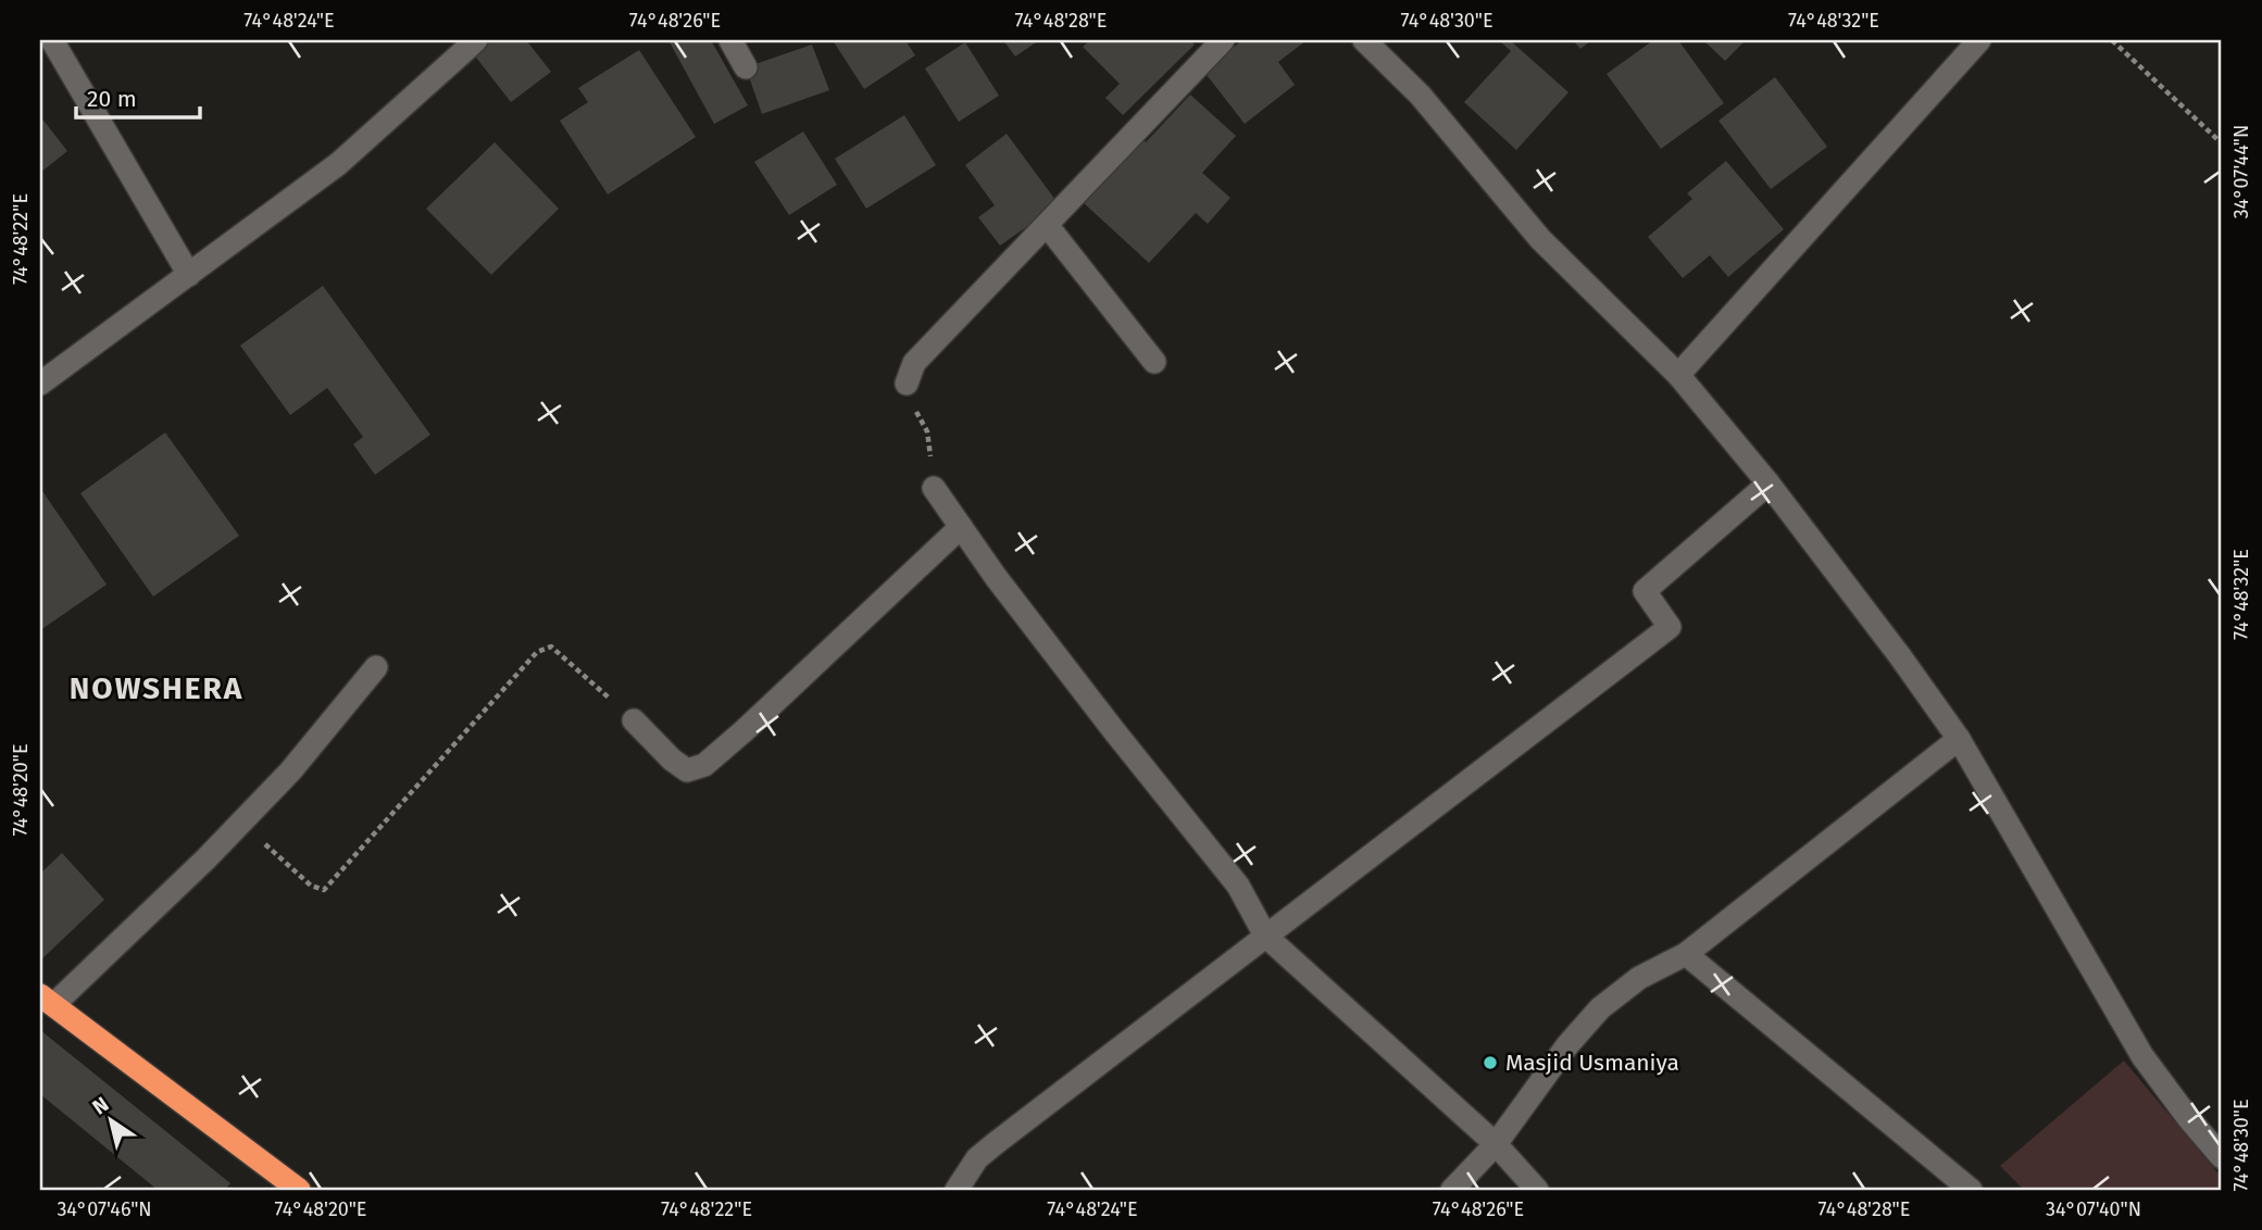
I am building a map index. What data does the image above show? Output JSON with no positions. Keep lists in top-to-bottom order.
{
  "districts": ["NOWSHERA"],
  "places": ["Masjid Usmaniya"],
  "scale_bar": "20 m",
  "north": "top left",
  "coordinates": [
    "74°48'24\"E",
    "74°48'26\"E",
    "74°48'28\"E",
    "74°48'30\"E",
    "74°48'32\"E",
    "34°07'44\"N",
    "74°48'22\"E",
    "74°48'20\"E",
    "34°07'46\"N",
    "34°07'40\"N"
  ]
}
